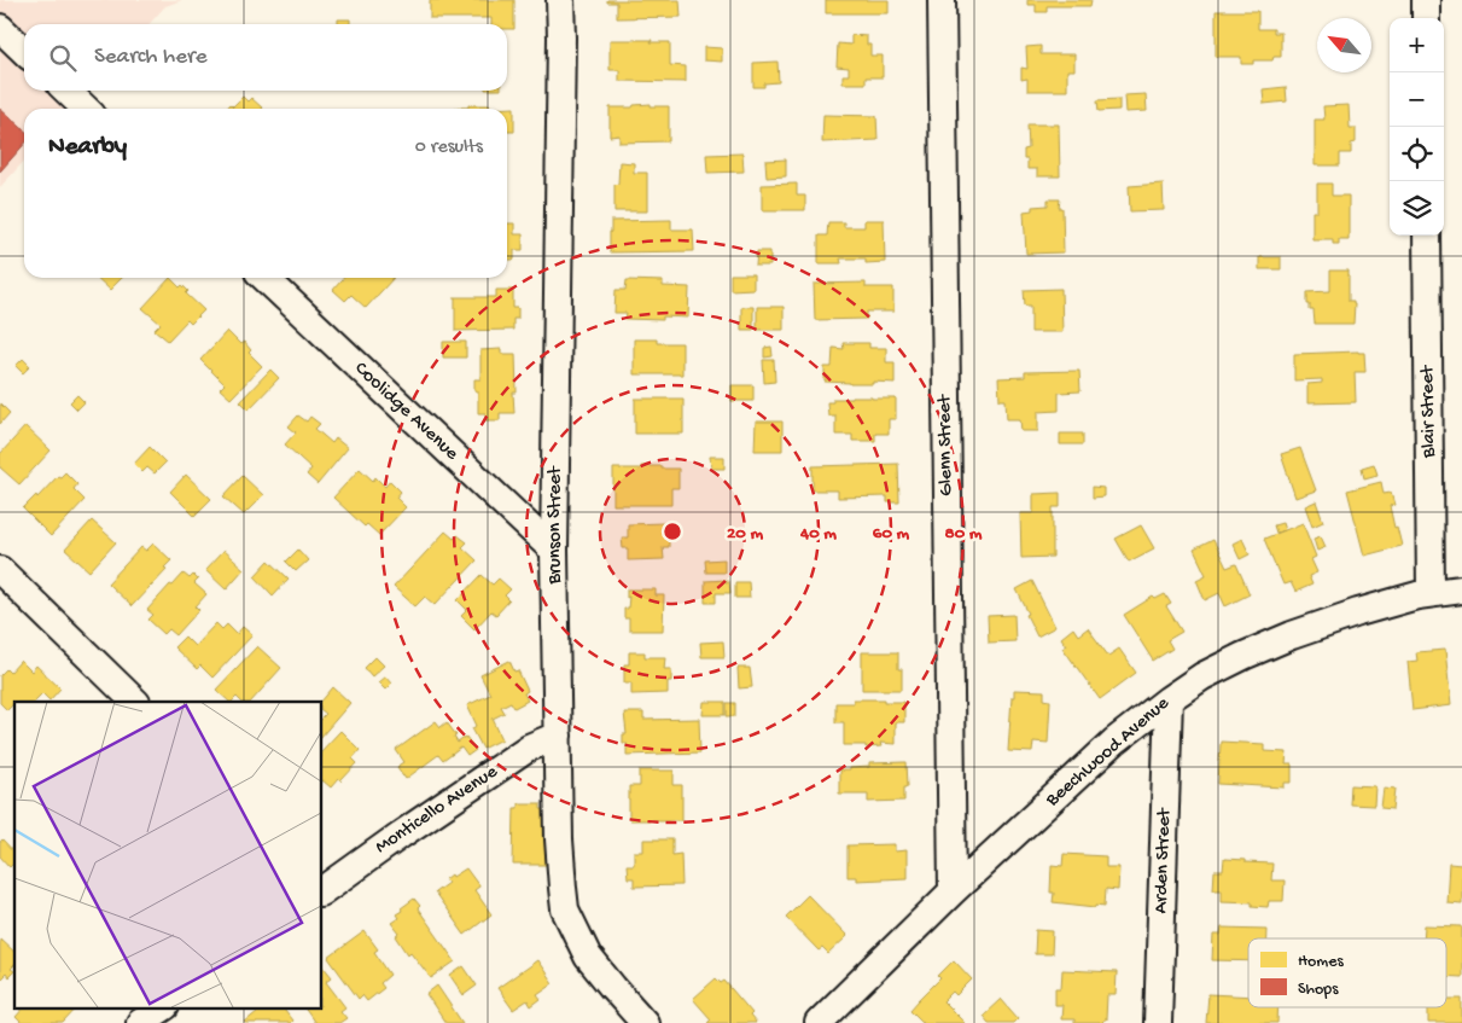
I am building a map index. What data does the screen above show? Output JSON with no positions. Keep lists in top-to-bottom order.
{
  "streets": {
    "street": [
      "Coolidge Avenue",
      "Blair Street",
      "Glenn Street",
      "Brunson Street",
      "Beechwood Avenue",
      "Monticello Avenue",
      "Arden Street"
    ]
  },
  "crossings": [
    ["Coolidge Avenue", "Brunson Street"],
    ["Blair Street", "Beechwood Avenue"],
    ["Glenn Street", "Beechwood Avenue"],
    ["Brunson Street", "Monticello Avenue"],
    ["Beechwood Avenue", "Arden Street"]
  ],
  "legend": ["Homes", "Shops"],
  "north": "top left",
  "page": {
    "map_buttons": ["+", "−"],
    "search": "Search here",
    "heading": ["Nearby", "0 results"]
  },
  "rings": [
    "20 m",
    "40 m",
    "60 m",
    "80 m"
  ]
}
